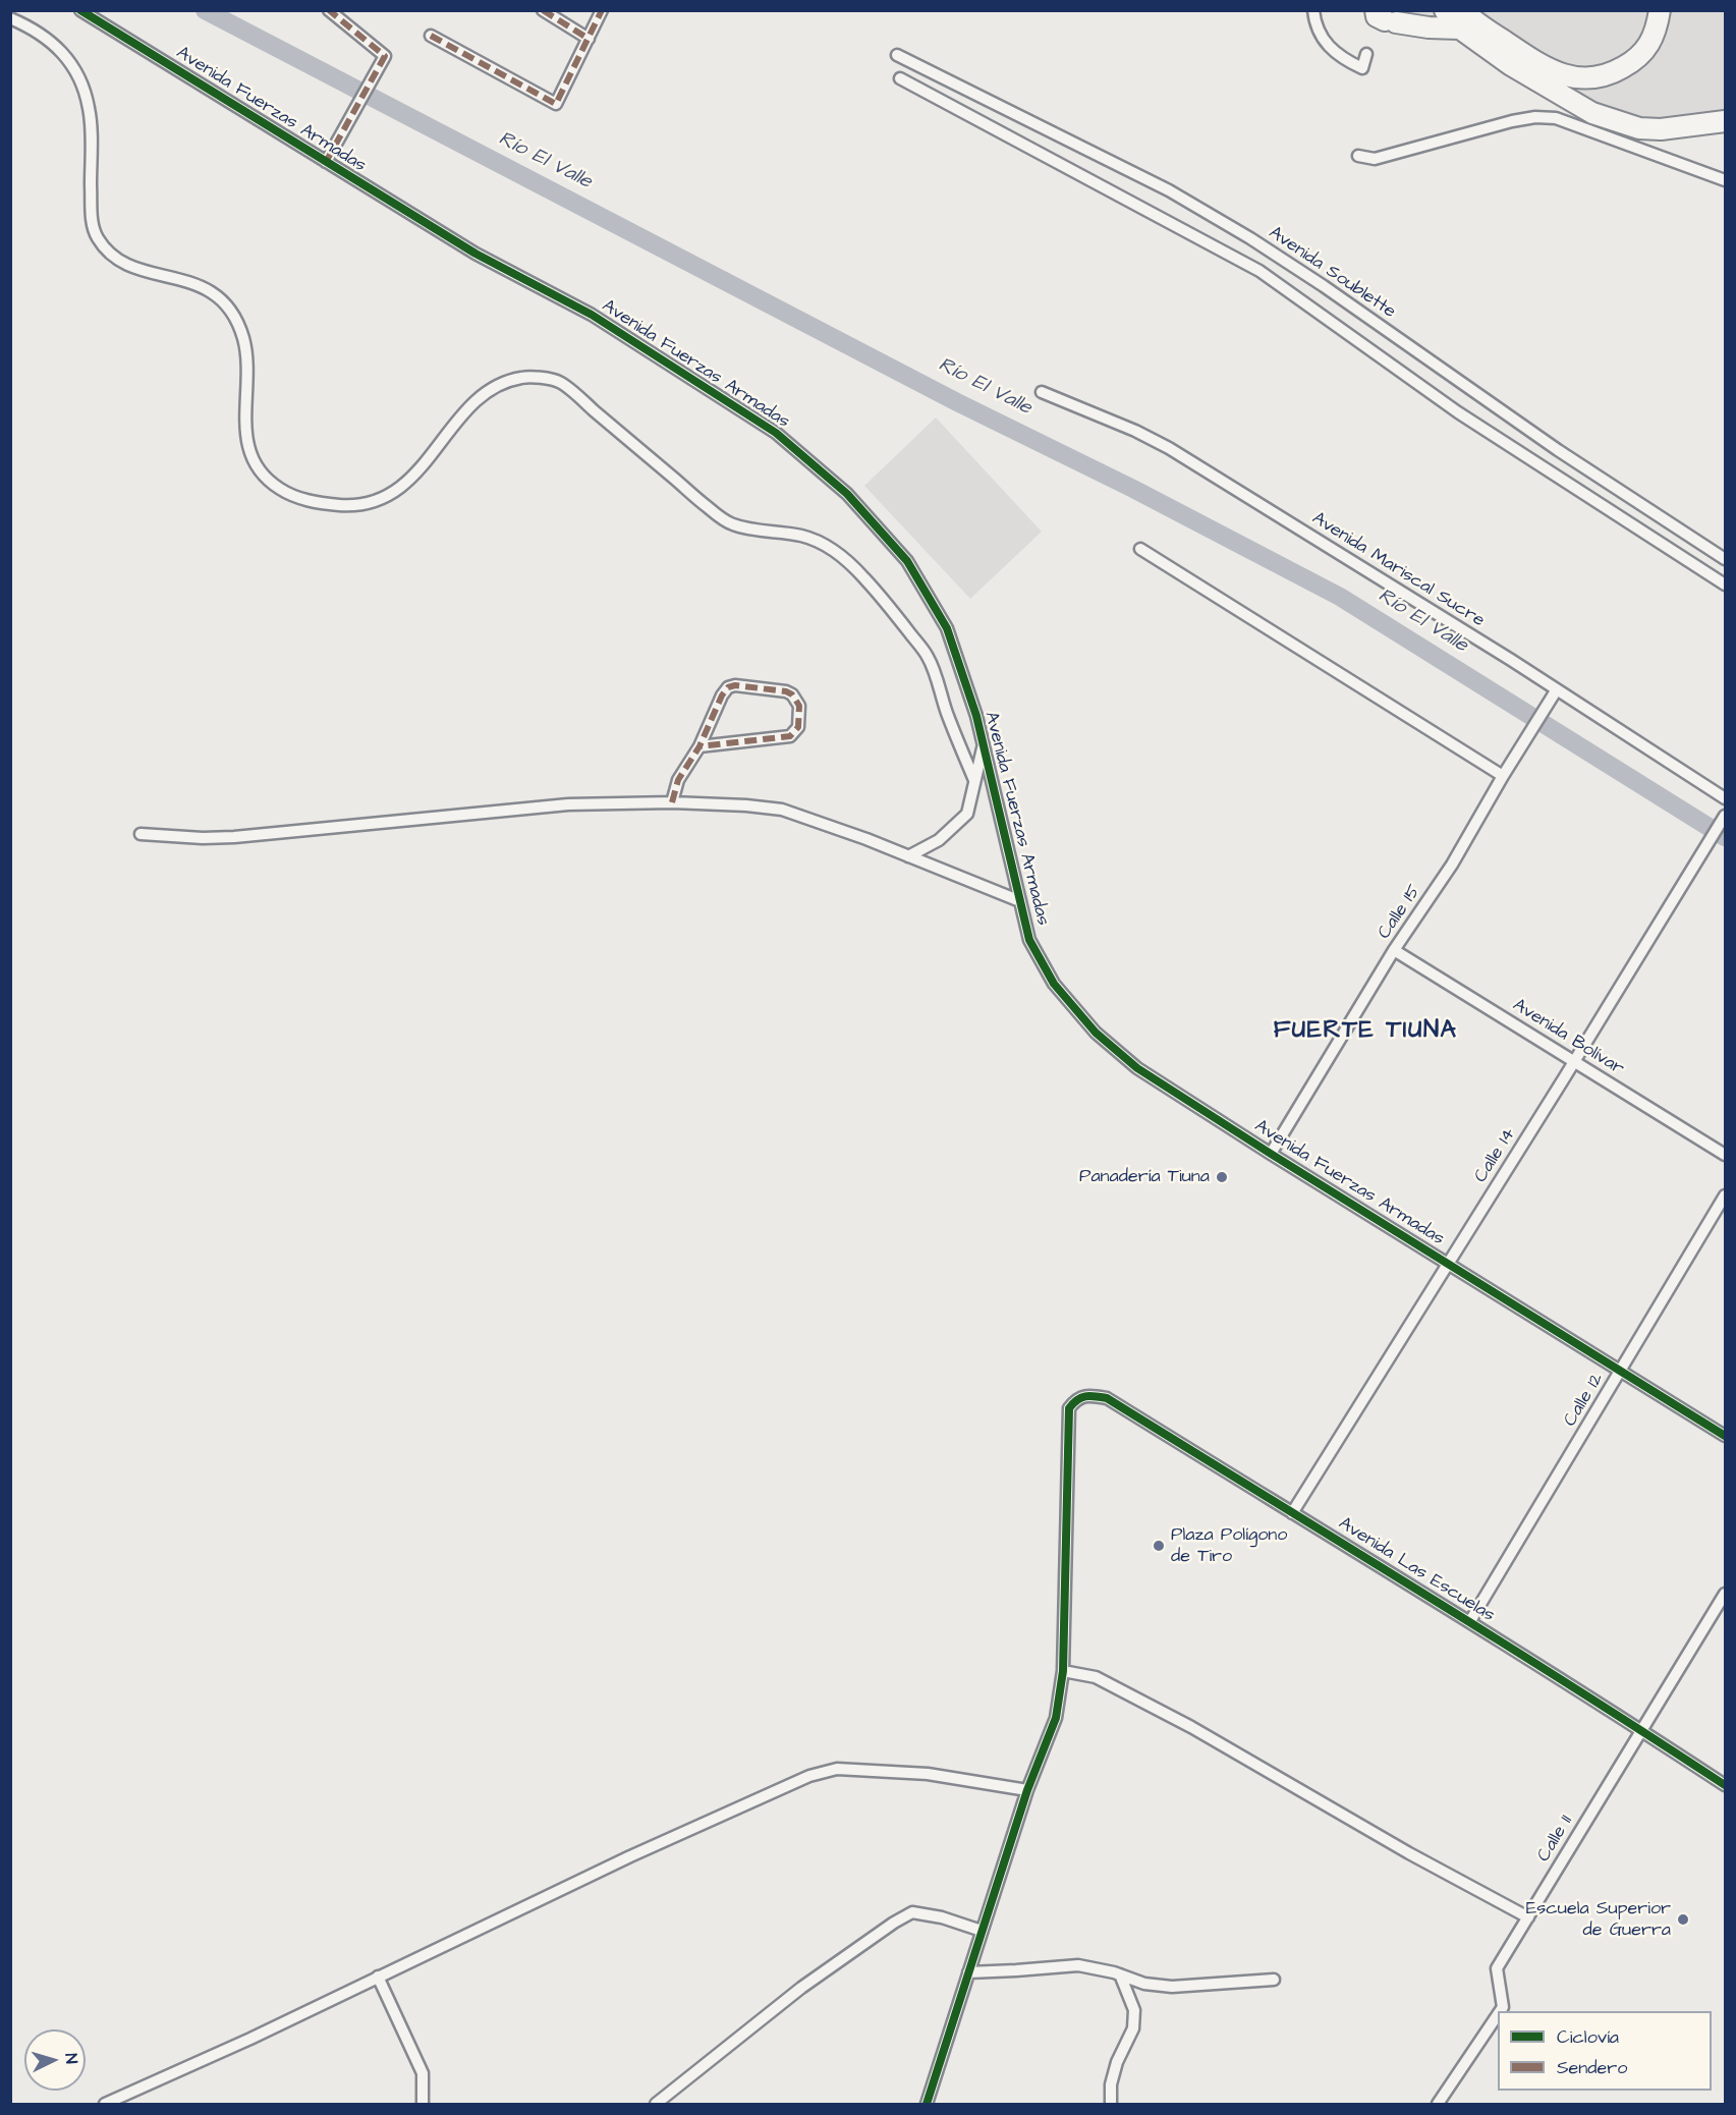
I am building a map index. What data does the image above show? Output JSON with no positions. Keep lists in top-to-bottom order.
{
  "streets": {
    "street": [
      "Avenida Fuerzas Armadas",
      "Avenida Soublette",
      "Avenida Mariscal Sucre",
      "Calle 15",
      "Avenida Bolívar",
      "Calle 14",
      "Calle 12",
      "Avenida Las Escuelas",
      "Calle 11"
    ]
  },
  "crossings": [
    ["Avenida Fuerzas Armadas", "Calle 15"],
    ["Avenida Fuerzas Armadas", "Calle 14"],
    ["Avenida Fuerzas Armadas", "Calle 12"],
    ["Avenida Mariscal Sucre", "Calle 15"],
    ["Calle 15", "Avenida Bolívar"],
    ["Avenida Bolívar", "Calle 14"],
    ["Calle 14", "Avenida Las Escuelas"],
    ["Calle 12", "Avenida Las Escuelas"],
    ["Avenida Las Escuelas", "Calle 11"]
  ],
  "districts": ["FUERTE TIUNA"],
  "water": ["Río El Valle"],
  "places": ["Panadería Tiuna", "Plaza Polígono de Tiro", "Escuela Superior de Guerra"],
  "legend": ["Ciclovía", "Sendero"],
  "north": "right"
}
